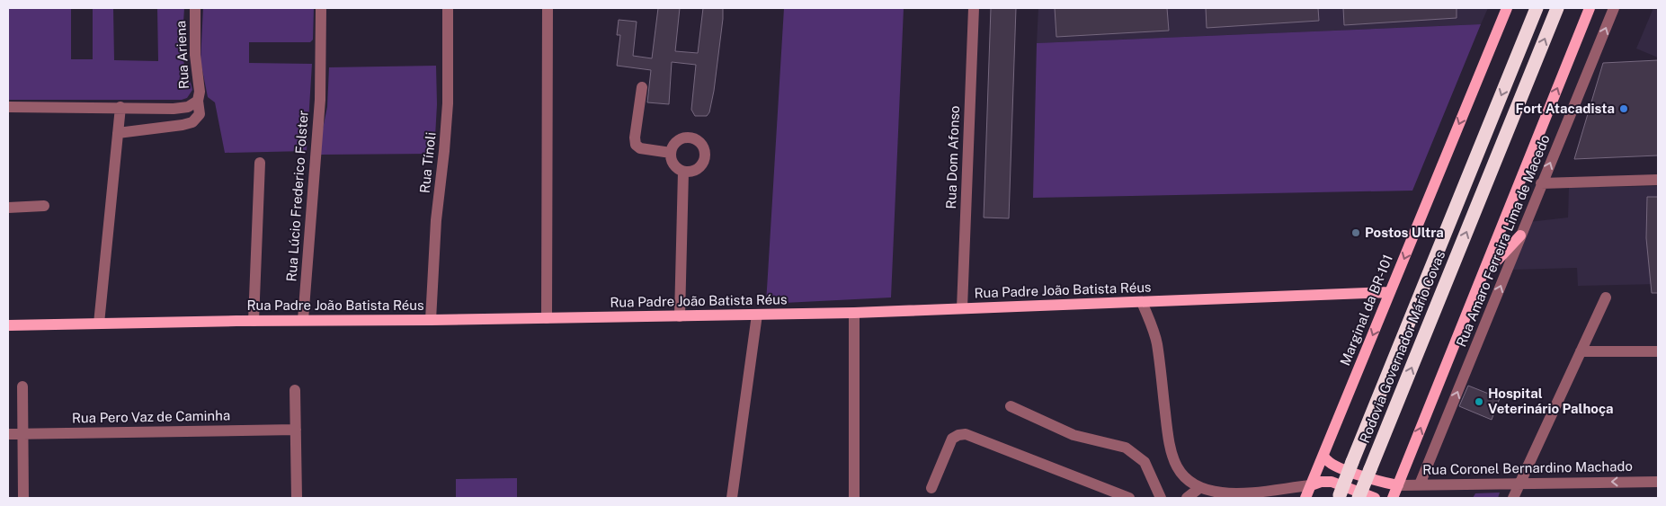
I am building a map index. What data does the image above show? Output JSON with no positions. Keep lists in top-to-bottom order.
{
  "streets": {
    "highway": ["Rodovia Governador Mário Covas"],
    "main road": ["Rua Padre João Batista Réus", "Marginal da BR-101"],
    "street": [
      "Rua Ariena",
      "Rua Dom Afonso",
      "Rua Tínoli",
      "Rua Lúcio Frederico Folster",
      "Rua Amaro Ferreira Lima de Macedo",
      "Rua Pero Vaz de Caminha",
      "Rua Coronel Bernardino Machado"
    ]
  },
  "crossings": [
    ["Rua Dom Afonso", "Rua Padre João Batista Réus"],
    ["Rua Tínoli", "Rua Padre João Batista Réus"],
    ["Rua Lúcio Frederico Folster", "Rua Padre João Batista Réus"],
    ["Rua Amaro Ferreira Lima de Macedo", "Rua Coronel Bernardino Machado"],
    ["Rua Padre João Batista Réus", "Marginal da BR-101"]
  ],
  "one_way": ["Rua Coronel Bernardino Machado"],
  "places": ["Fort Atacadista", "Postos Ultra", "Hospital Veterinário Palhoça"]
}
